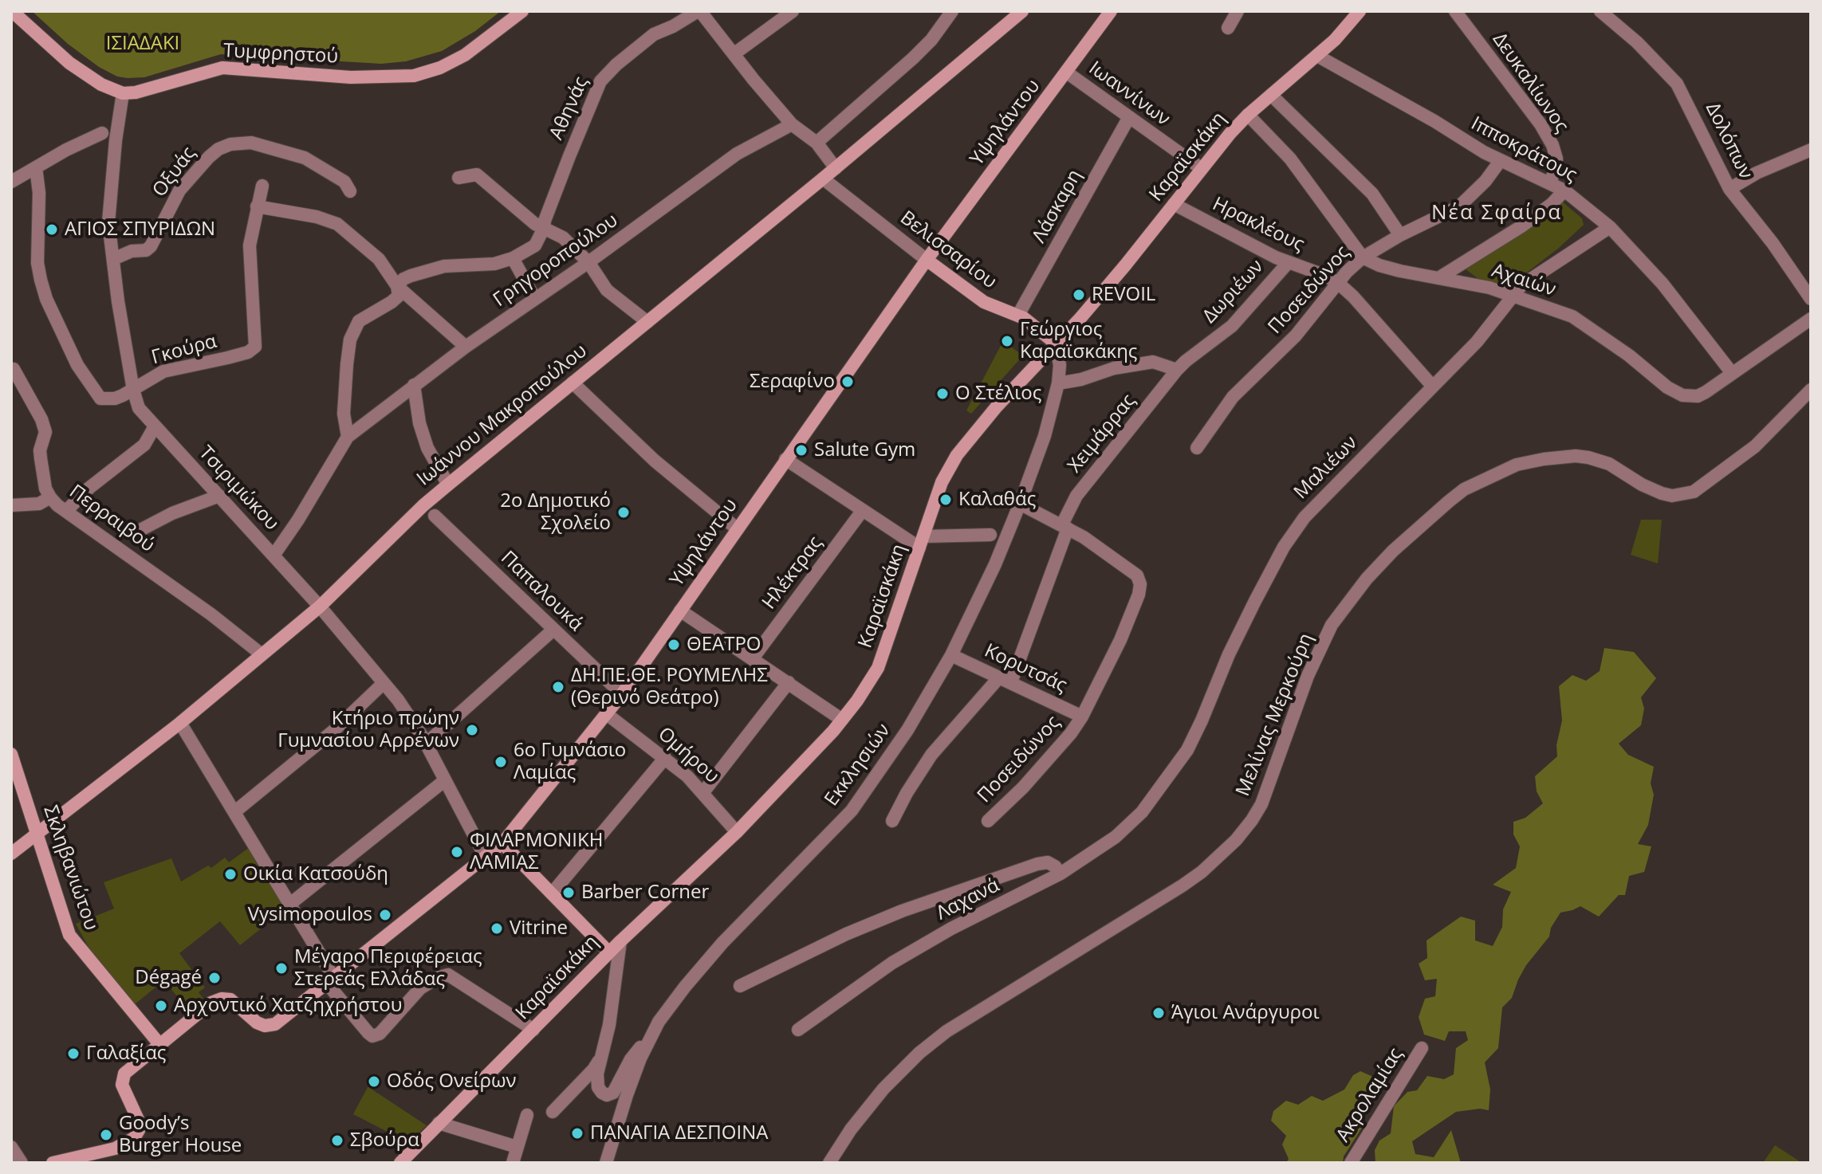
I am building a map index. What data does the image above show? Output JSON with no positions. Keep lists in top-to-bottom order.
{
  "streets": {
    "street": [
      "Τυμφρηστού",
      "Δευκαλίωνος",
      "Ιωαννίνων",
      "Αθηνάς",
      "Υψηλάντου",
      "Δολόπων",
      "Ιπποκράτους",
      "Καραϊσκάκη",
      "Οξυάς",
      "Λάσκαρη",
      "Ηρακλέους",
      "Βελισσαρίου",
      "Γρηγοροπούλου",
      "Αχαιών",
      "Ποσειδώνος",
      "Δωριέων",
      "Γκούρα",
      "Ιωάννου Μακροπούλου",
      "Χειμάρρας",
      "Μαλιέων",
      "Τσιριμώκου",
      "Περραιβού",
      "Ηλέκτρας",
      "Παπαλουκά",
      "Κορυτσάς",
      "Μελίνας Μερκούρη",
      "Ομήρου",
      "Εκκλησιών",
      "Σκληβανιώτου",
      "Λαχανά",
      "Ακρολαμίας"
    ]
  },
  "crossings": [
    ["Τυμφρηστού", "Τσιριμώκου"],
    ["Δευκαλίωνος", "Ιπποκράτους"],
    ["Ιωαννίνων", "Υψηλάντου"],
    ["Ιωαννίνων", "Καραϊσκάκη"],
    ["Ιωαννίνων", "Λάσκαρη"],
    ["Υψηλάντου", "Βελισσαρίου"],
    ["Υψηλάντου", "Τσιριμώκου"],
    ["Υψηλάντου", "Παπαλουκά"],
    ["Υψηλάντου", "Ομήρου"],
    ["Υψηλάντου", "Σκληβανιώτου"],
    ["Ιπποκράτους", "Καραϊσκάκη"],
    ["Ιπποκράτους", "Αχαιών"],
    ["Ιπποκράτους", "Ποσειδώνος"],
    ["Ιπποκράτους", "Μαλιέων"],
    ["Καραϊσκάκη", "Ηρακλέους"],
    ["Καραϊσκάκη", "Βελισσαρίου"],
    ["Καραϊσκάκη", "Ομήρου"],
    ["Καραϊσκάκη", "Εκκλησιών"],
    ["Οξυάς", "Τσιριμώκου"],
    ["Λάσκαρη", "Βελισσαρίου"],
    ["Ηρακλέους", "Ποσειδώνος"],
    ["Ηρακλέους", "Δωριέων"],
    ["Ηρακλέους", "Μαλιέων"],
    ["Βελισσαρίου", "Ιωάννου Μακροπούλου"],
    ["Βελισσαρίου", "Εκκλησιών"],
    ["Αχαιών", "Ποσειδώνος"],
    ["Αχαιών", "Μαλιέων"],
    ["Ποσειδώνος", "Χειμάρρας"],
    ["Ποσειδώνος", "Κορυτσάς"],
    ["Δωριέων", "Χειμάρρας"],
    ["Γκούρα", "Τσιριμώκου"],
    ["Ιωάννου Μακροπούλου", "Τσιριμώκου"],
    ["Ιωάννου Μακροπούλου", "Περραιβού"],
    ["Ιωάννου Μακροπούλου", "Σκληβανιώτου"],
    ["Χειμάρρας", "Κορυτσάς"],
    ["Μαλιέων", "Λαχανά"],
    ["Κορυτσάς", "Εκκλησιών"]
  ],
  "districts": ["Νέα Σφαίρα"],
  "parks": ["ΙΣΙΑΔΑΚΙ"],
  "places": [
    "ΑΓΙΟΣ ΣΠΥΡΙΔΩΝ",
    "REVOIL",
    "Γεώργιος Καραϊσκάκης",
    "Σεραφίνο",
    "Ο Στέλιος",
    "Salute Gym",
    "Καλαθάς",
    "2ο Δημοτικό Σχολείο",
    "ΘΕΑΤΡΟ",
    "ΔΗ.ΠΕ.ΘΕ. ΡΟΥΜΕΛΗΣ (Θερινό Θεάτρο)",
    "Κτήριο πρώην Γυμνασίου Αρρένων",
    "6ο Γυμνάσιο Λαμίας",
    "ΦΙΛΑΡΜΟΝΙΚΗ ΛΑΜΙΑΣ",
    "Οικία Κατσούδη",
    "Barber Corner",
    "Vysimopoulos",
    "Vitrine",
    "Μέγαρο Περιφέρειας Στερεάς Ελλάδας",
    "Dégagé",
    "Αρχοντικό Χατζηχρήστου",
    "Άγιοι Ανάργυροι",
    "Γαλαξίας",
    "Οδός Ονείρων",
    "ΠΑΝΑΓΙΑ ΔΕΣΠΟΙΝΑ",
    "Goody’s Burger House",
    "Σβούρα"
  ]
}
